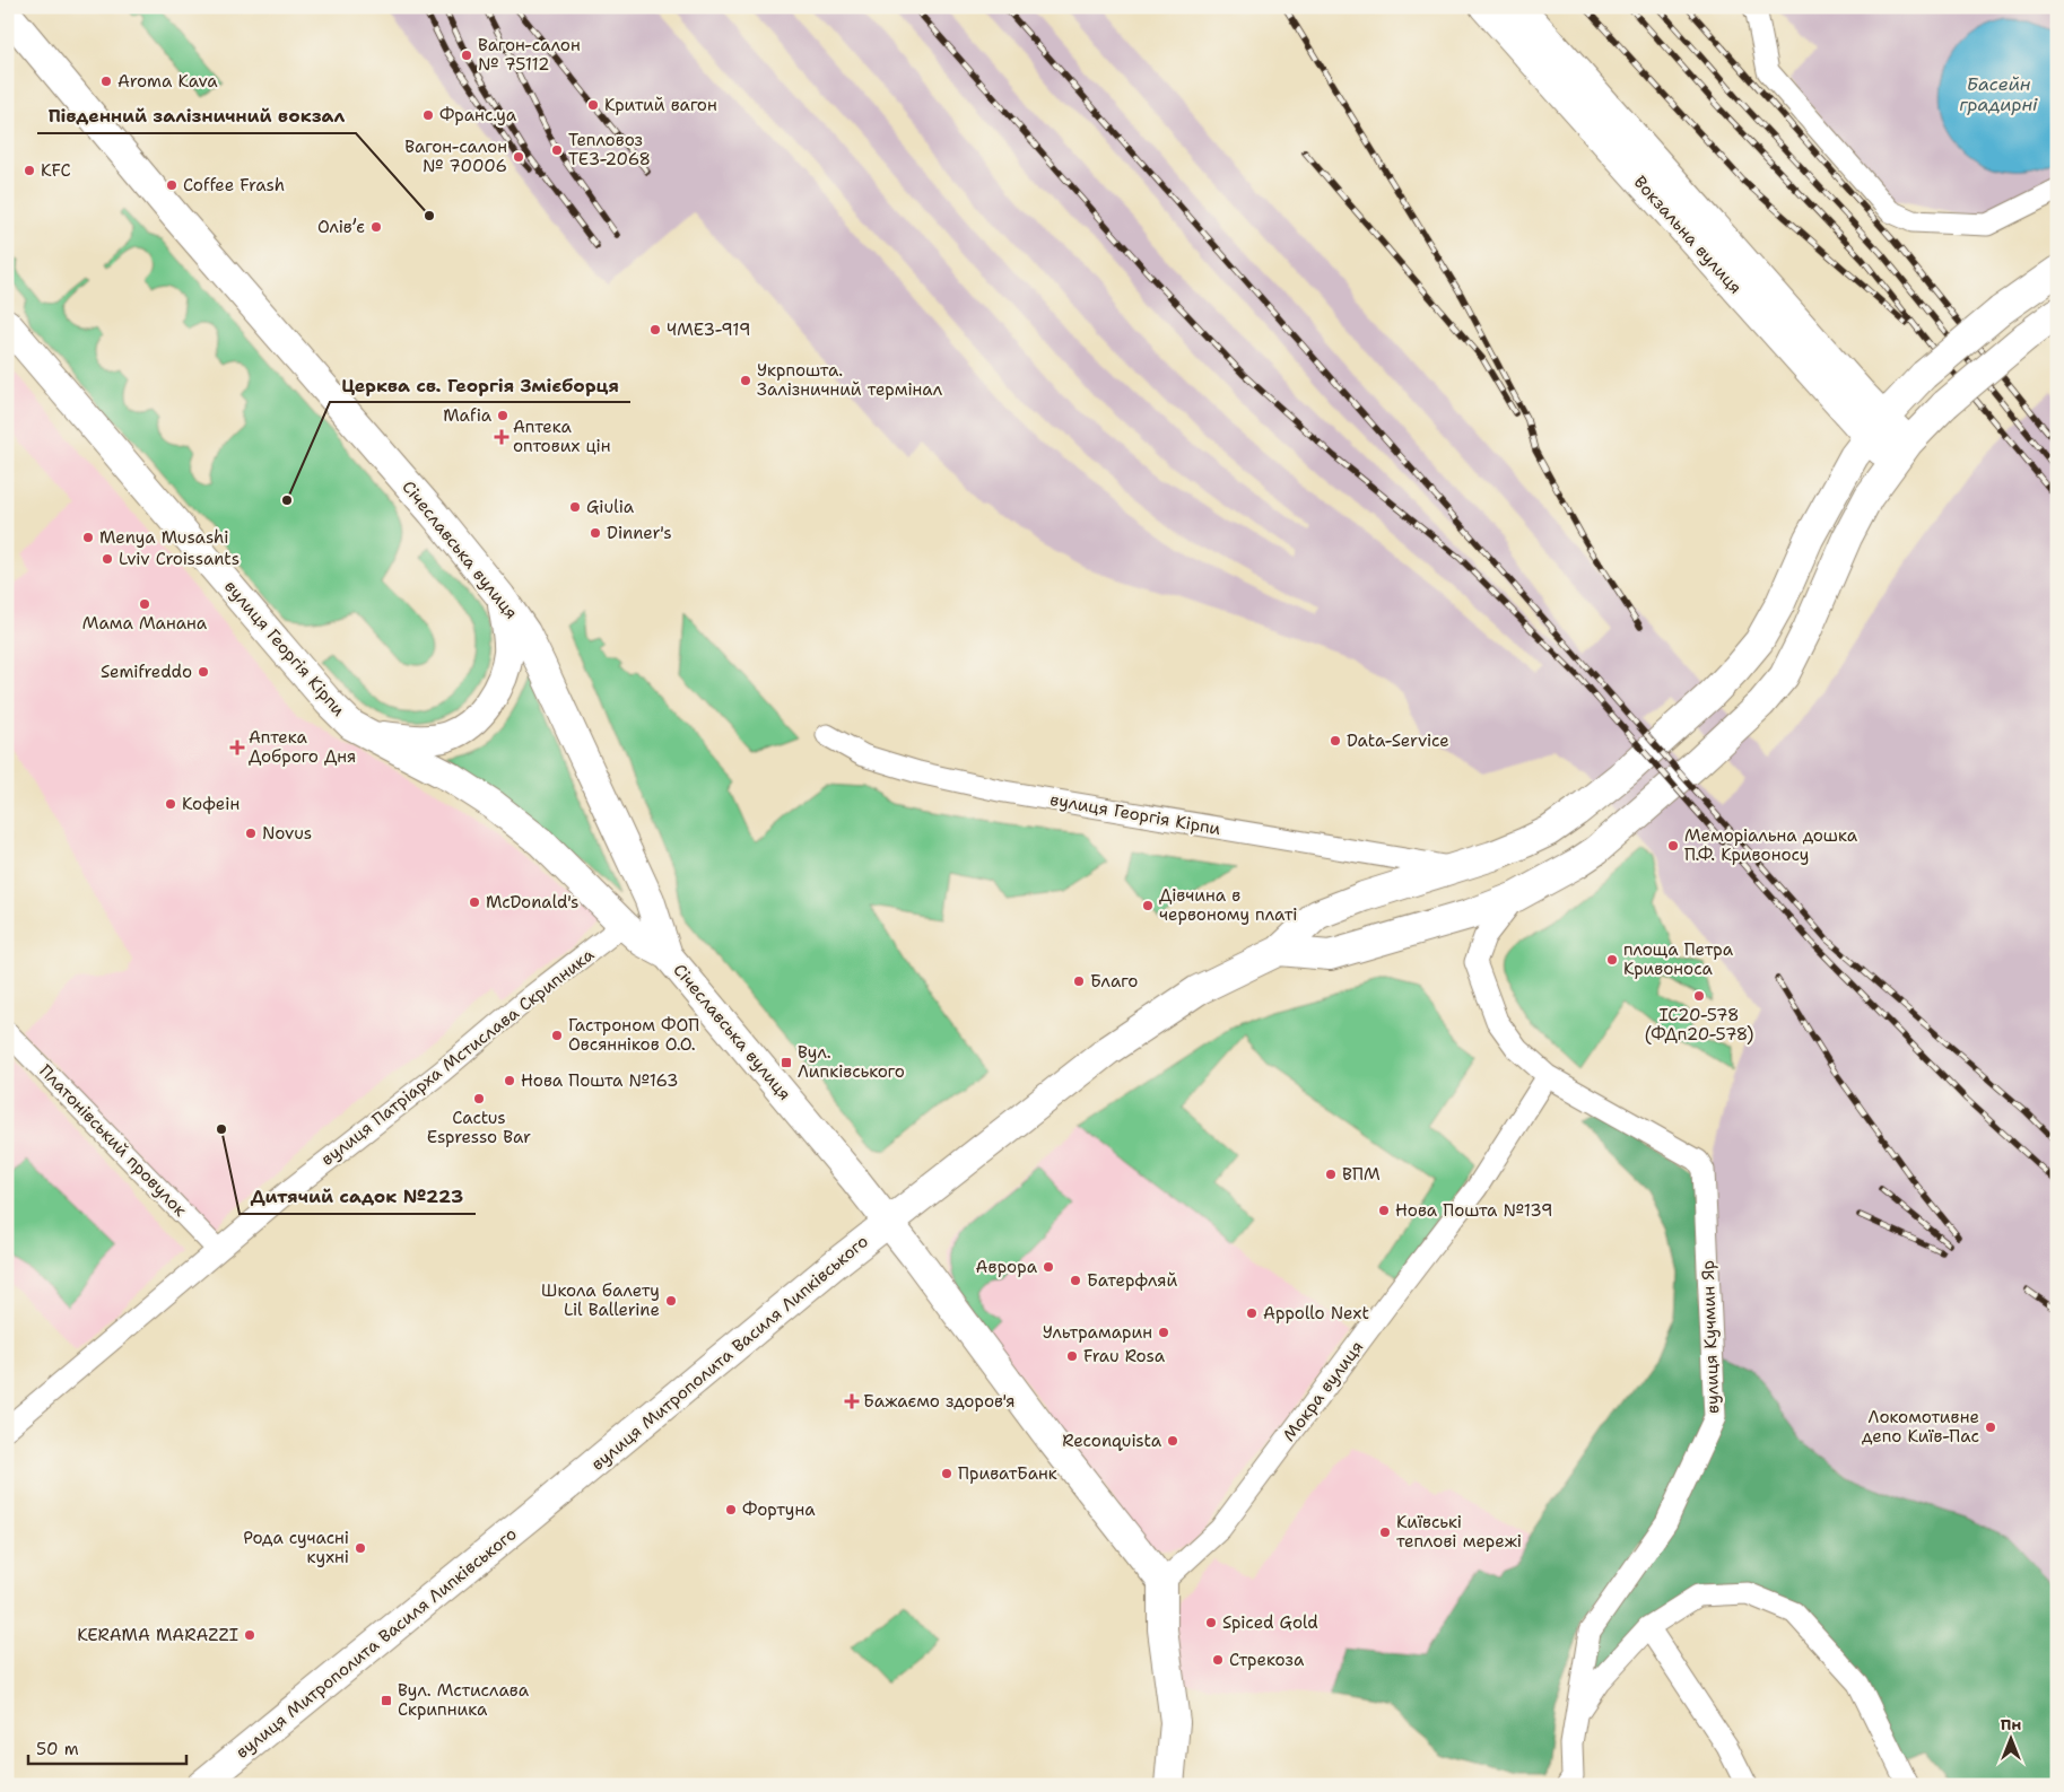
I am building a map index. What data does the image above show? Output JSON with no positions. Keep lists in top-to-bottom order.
{
  "streets": {
    "street": [
      "Вокзальна вулиця",
      "Січеславська вулиця",
      "вулиця Георгія Кірпи",
      "вулиця Патріарха Мстислава Скрипника",
      "Платонівський провулок",
      "вулиця Кучмин Яр",
      "вулиця Митрополита Василя Липківського",
      "Мокра вулиця"
    ]
  },
  "crossings": [
    ["Вокзальна вулиця", "вулиця Митрополита Василя Липківського"],
    ["Січеславська вулиця", "вулиця Георгія Кірпи"],
    ["Січеславська вулиця", "вулиця Митрополита Василя Липківського"],
    ["вулиця Георгія Кірпи", "вулиця Патріарха Мстислава Скрипника"],
    ["вулиця Георгія Кірпи", "вулиця Митрополита Василя Липківського"],
    ["вулиця Патріарха Мстислава Скрипника", "Платонівський провулок"],
    ["вулиця Кучмин Яр", "Мокра вулиця"]
  ],
  "water": ["Басейн градирні"],
  "places": {
    "other": [
      "Вагон-салон № 75112",
      "Aroma Kava",
      "Критий вагон",
      "Франс.уа",
      "Тепловоз ТЕ3-2068",
      "Вагон-салон № 70006",
      "KFC",
      "Coffee Frash",
      "Південний залізничний вокзал",
      "Олівʼє",
      "ЧМЕ3-919",
      "Укрпошта. Залізничний термінал",
      "Mafia",
      "Церква св. Георгія Змієборця",
      "Giulia",
      "Dinner's",
      "Menya Musashi",
      "Lviv Croissants",
      "Мама Манана",
      "Semifreddo",
      "Data-Service",
      "Кофеiн",
      "Novus",
      "Меморіальна дошка П.Ф. Кривоносу",
      "McDonald's",
      "Дівчина в червоному платі",
      "площа Петра Кривоноса",
      "Благо",
      "ІС20-578 (ФДп20-578)",
      "Гастроном ФОП Овсянніков О.О.",
      "Нова Пошта №163",
      "Cactus Espresso Bar",
      "Дитячий садок №223",
      "ВПМ",
      "Нова Пошта №139",
      "Аврора",
      "Батерфляй",
      "Школа балету Lil Ballerine",
      "Appollo Next",
      "Ультрамарин",
      "Frau Rosa",
      "Локомотивне депо Київ-Пас",
      "Reconquista",
      "ПриватБанк",
      "Фортуна",
      "Київські теплові мережі",
      "Рода сучасні кухні",
      "Spiced Gold",
      "KERAMA MARAZZI",
      "Стрекоза"
    ],
    "health": ["Аптека оптових цін", "Аптека Доброго Дня", "Бажаємо здоров'я"],
    "transit": ["Вул. Липківського", "Вул. Мстислава Скрипника"]
  },
  "scale_bar": "50 m",
  "north": "top"
}
